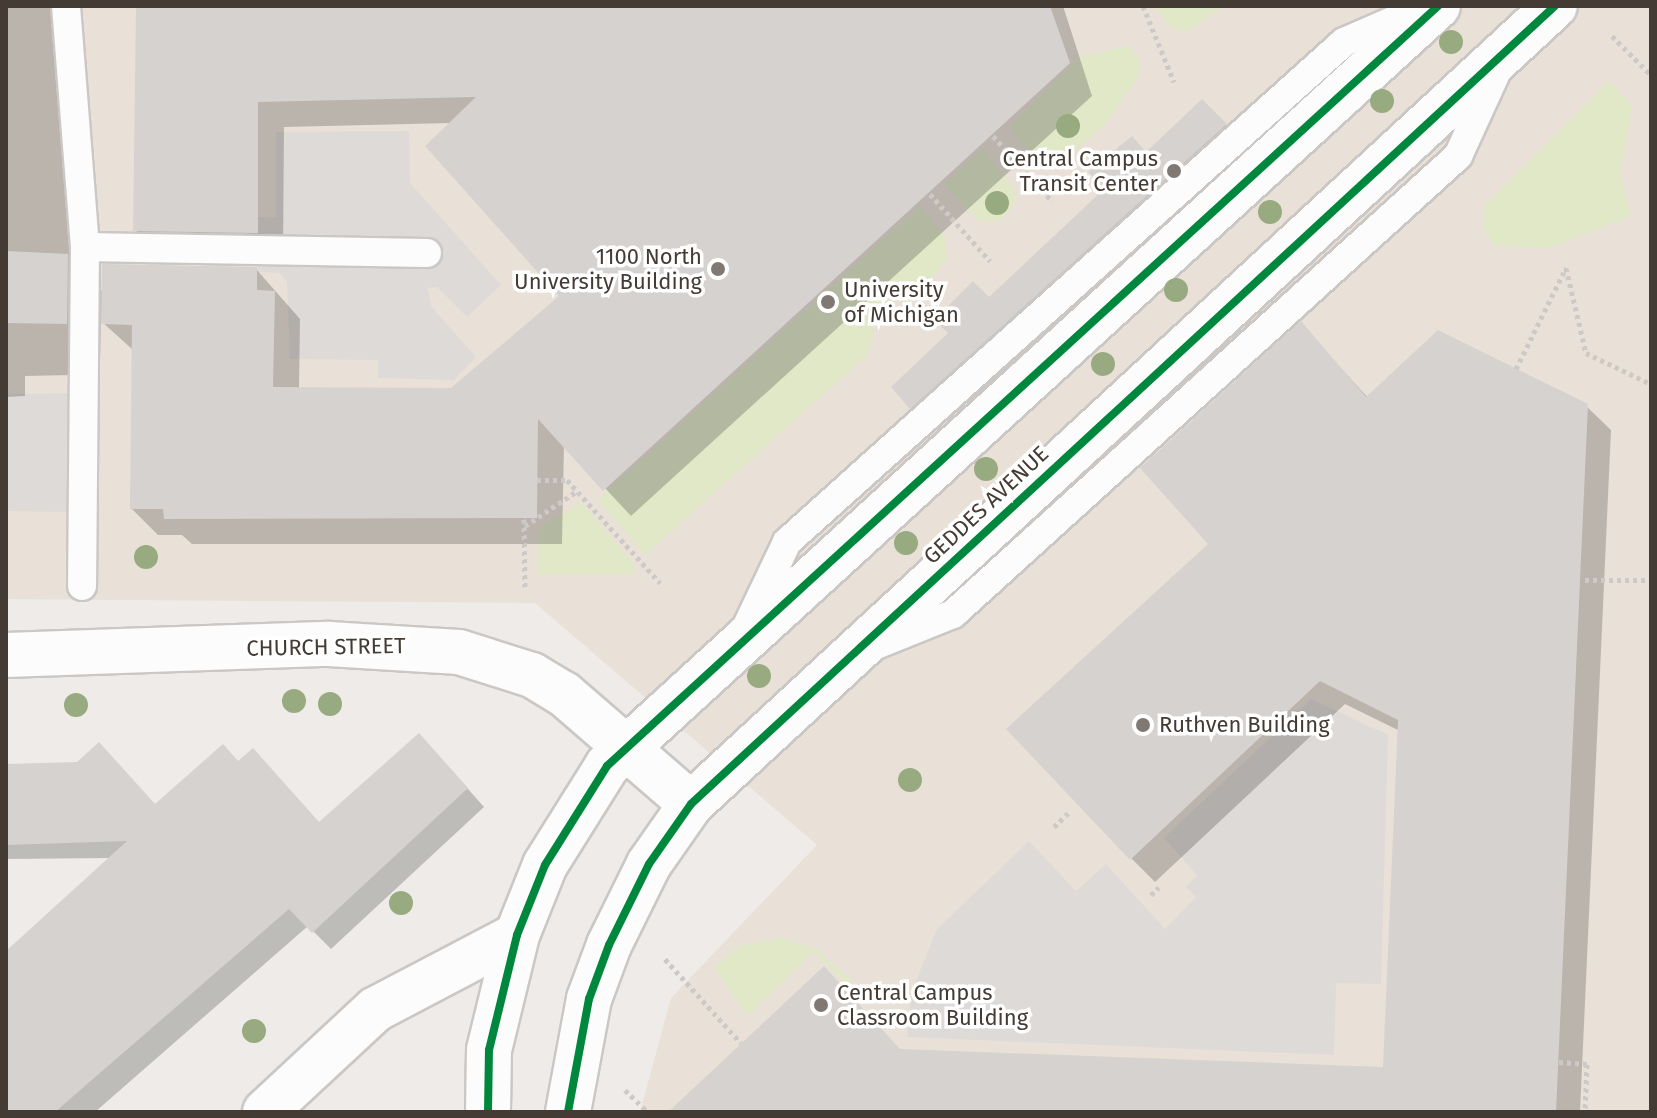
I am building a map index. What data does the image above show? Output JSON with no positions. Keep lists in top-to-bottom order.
{
  "streets": {
    "street": ["GEDDES AVENUE", "CHURCH STREET"]
  },
  "crossings": [
    ["GEDDES AVENUE", "CHURCH STREET"]
  ],
  "places": [
    "Central Campus Transit Center",
    "1100 North University Building",
    "University of Michigan",
    "Ruthven Building",
    "Central Campus Classroom Building"
  ]
}
